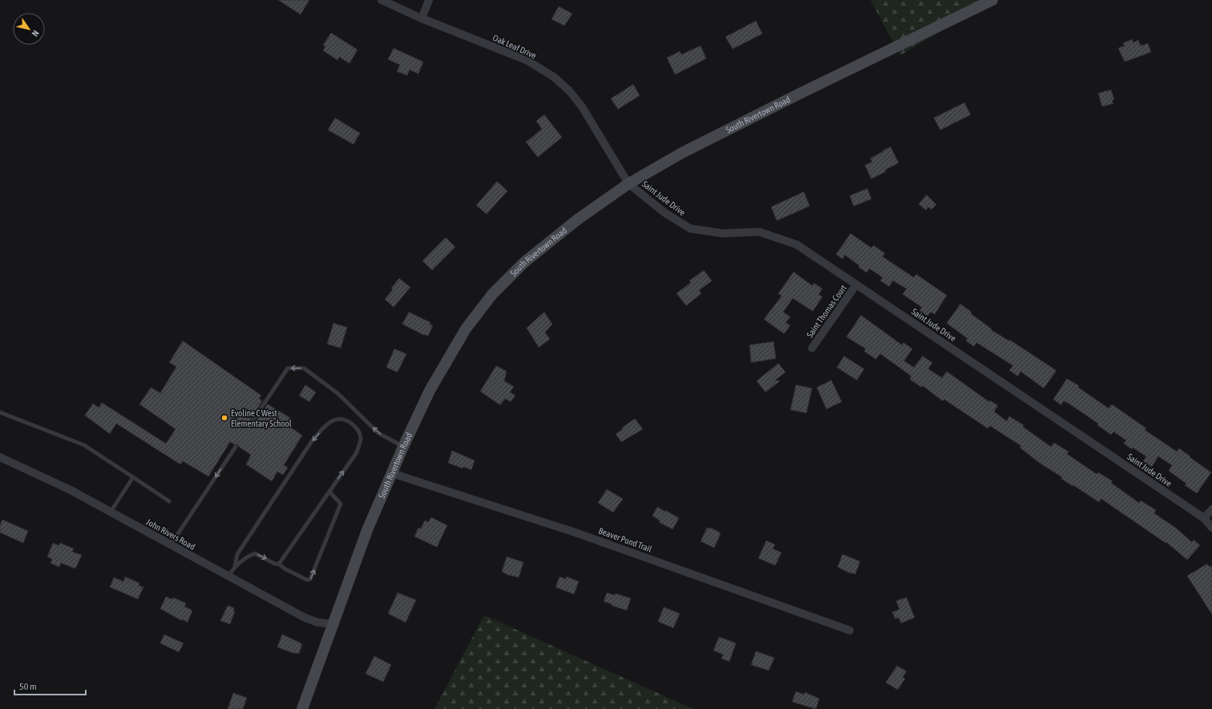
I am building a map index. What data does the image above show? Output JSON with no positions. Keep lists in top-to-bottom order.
{
  "streets": {
    "main road": ["South Rivertown Road"],
    "street": [
      "Oak Leaf Drive",
      "Saint Jude Drive",
      "Saint Thomas Court",
      "John Rivers Road",
      "Beaver Pond Trail"
    ]
  },
  "crossings": [
    ["Oak Leaf Drive", "South Rivertown Road"],
    ["Oak Leaf Drive", "Saint Jude Drive"],
    ["South Rivertown Road", "Saint Jude Drive"],
    ["South Rivertown Road", "John Rivers Road"],
    ["South Rivertown Road", "Beaver Pond Trail"],
    ["Saint Jude Drive", "Saint Thomas Court"]
  ],
  "places": ["Evoline C West Elementary School"],
  "scale_bar": "50 m",
  "north": "bottom right"
}
